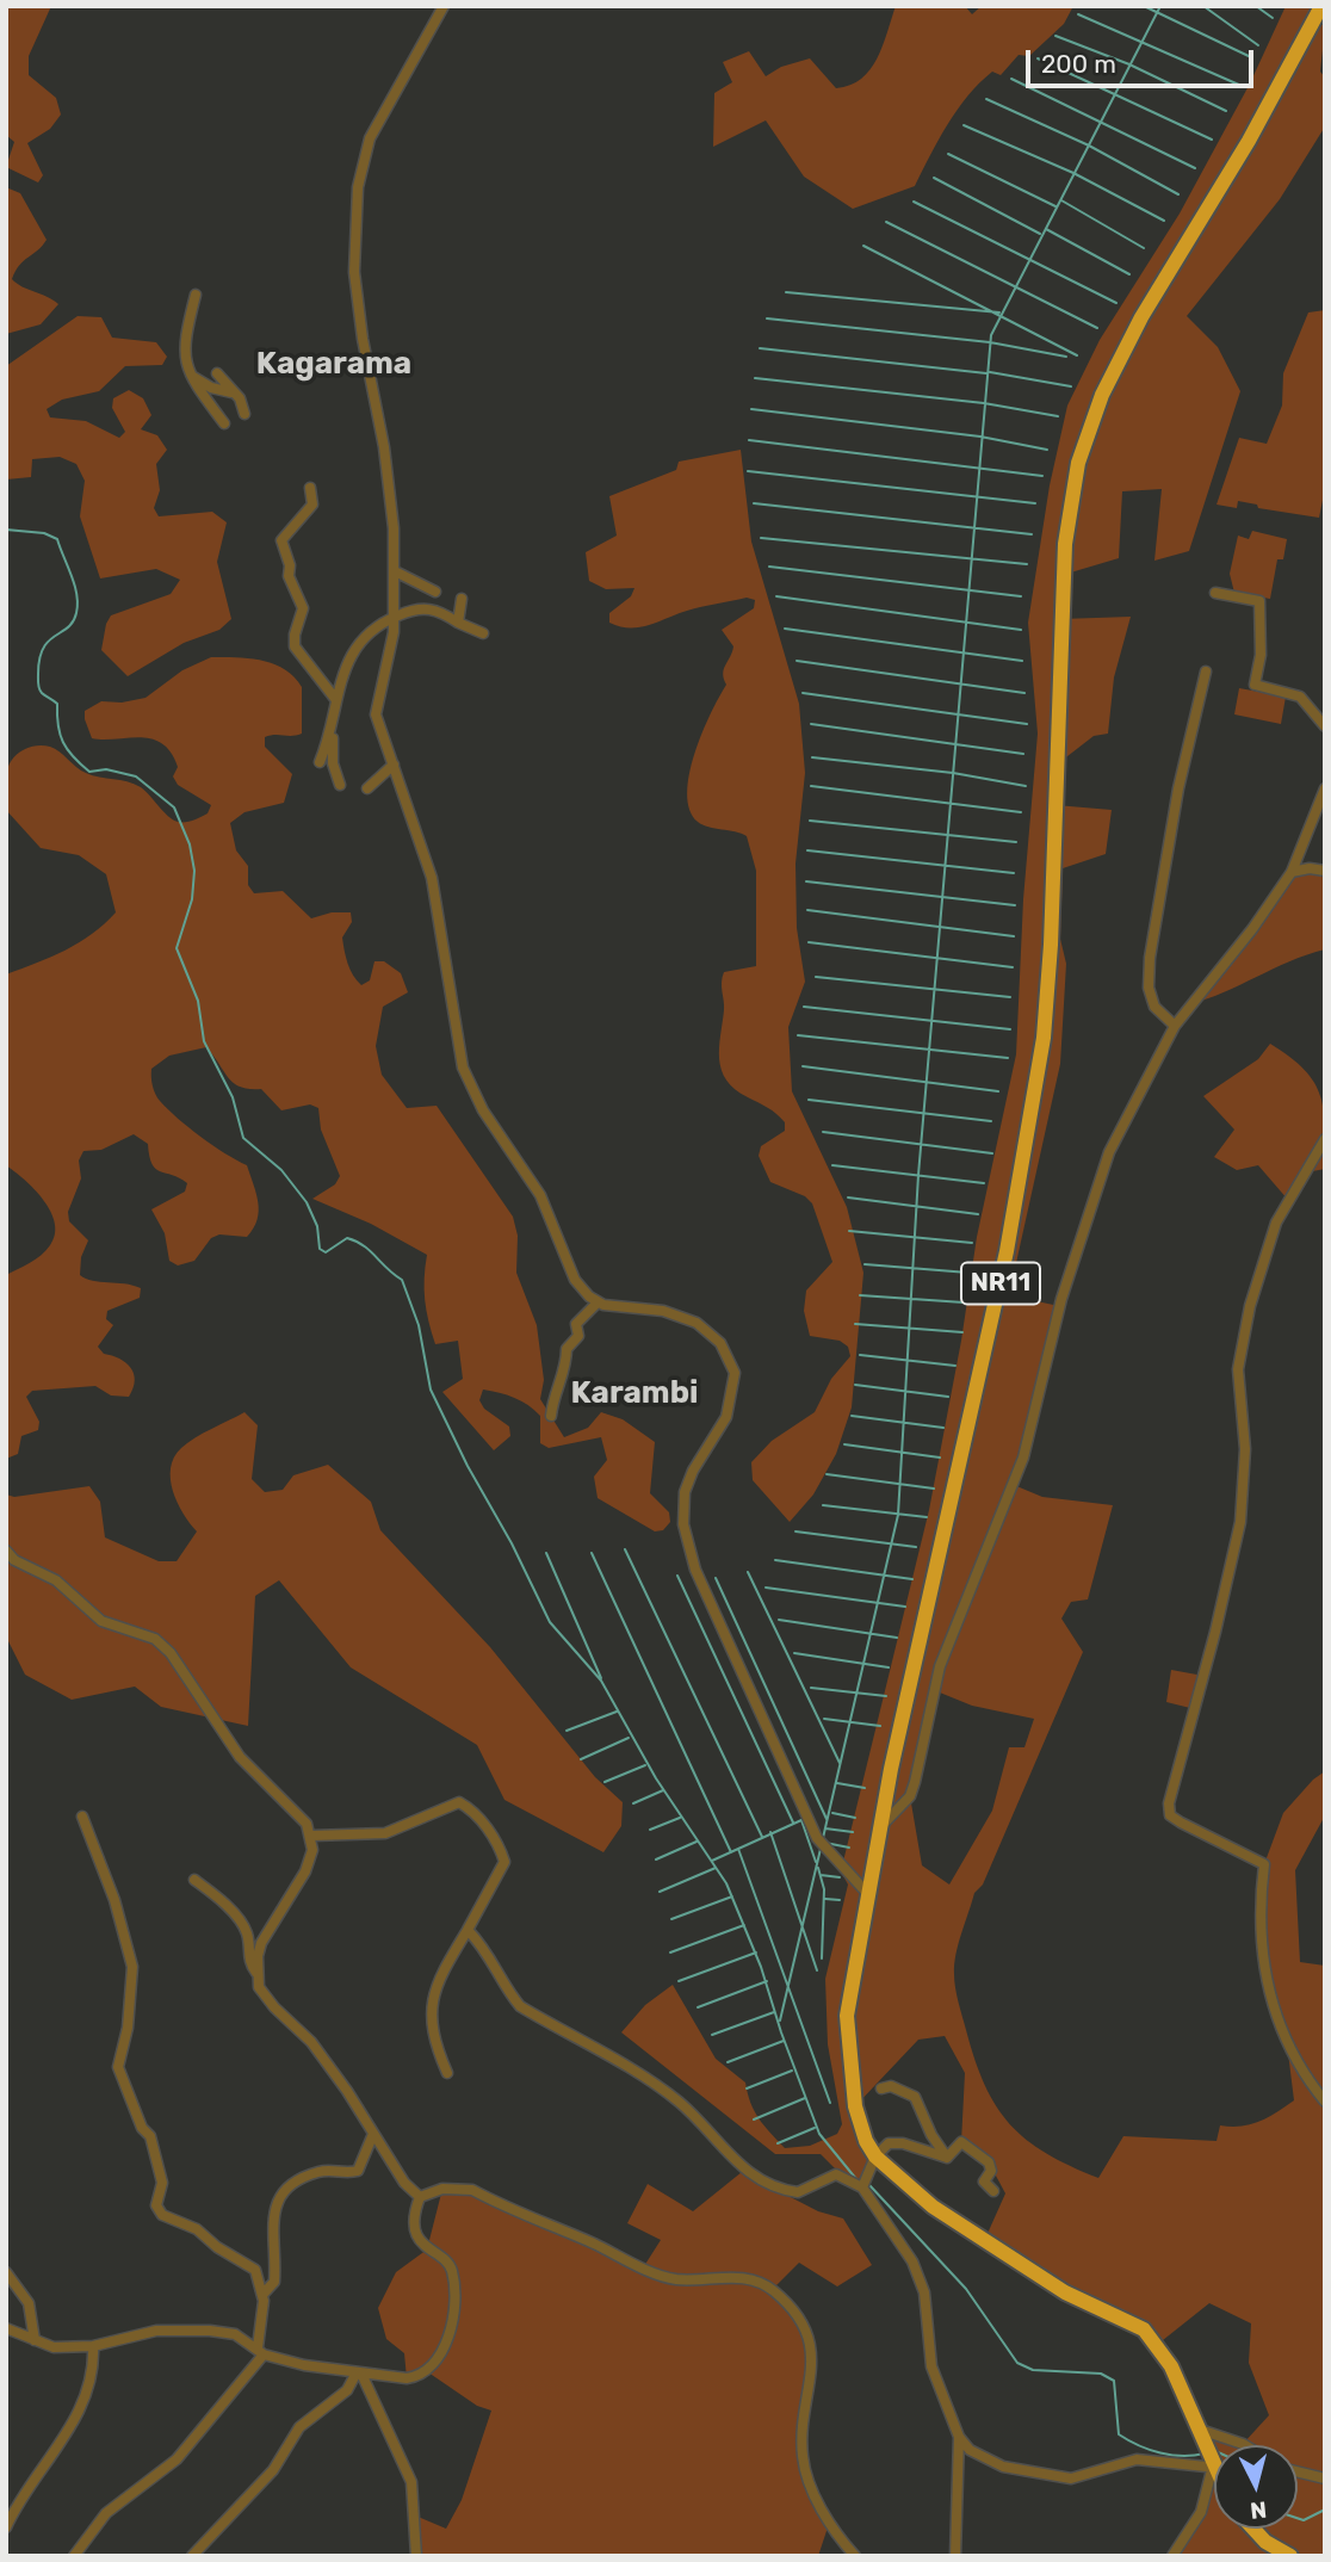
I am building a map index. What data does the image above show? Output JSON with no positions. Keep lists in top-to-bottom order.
{
  "streets": {
    "highway": ["NR11"]
  },
  "districts": ["Kagarama", "Karambi"],
  "scale_bar": "200 m",
  "north": "bottom"
}
